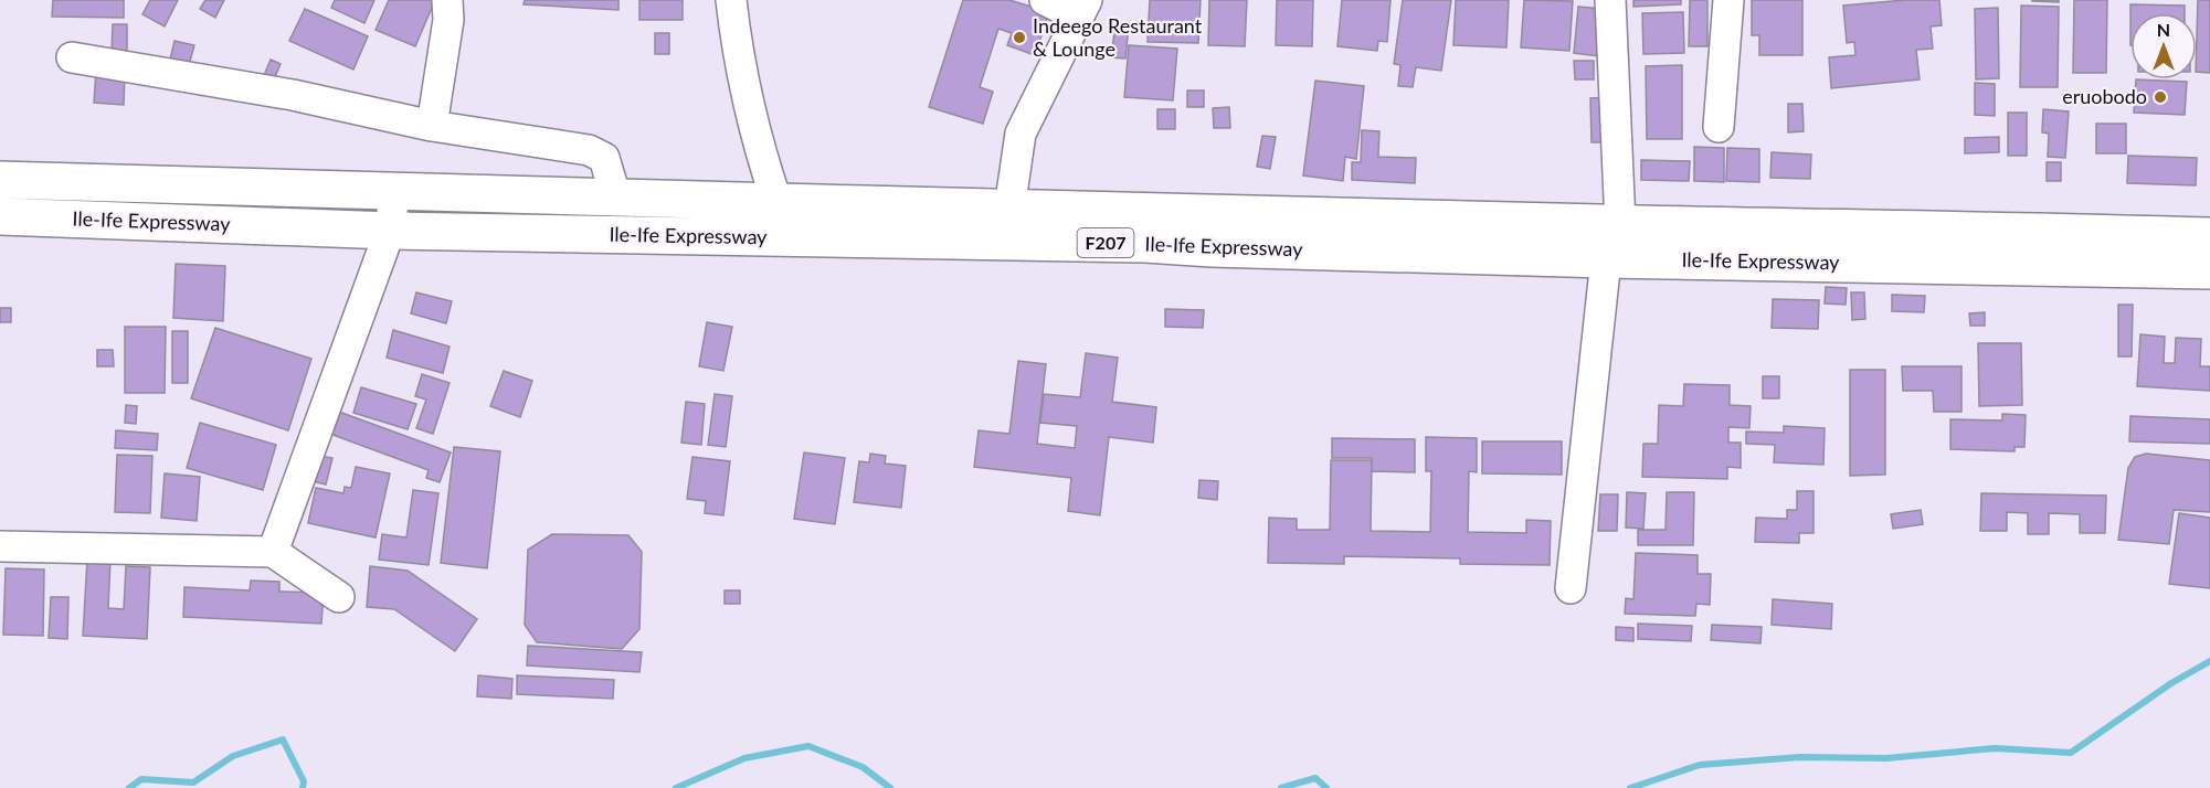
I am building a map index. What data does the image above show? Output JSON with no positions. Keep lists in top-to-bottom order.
{
  "streets": {
    "main road": ["Ile-Ife Expressway", "F207"]
  },
  "places": ["Indeego Restaurant & Lounge", "eruobodo"],
  "north": "top"
}
